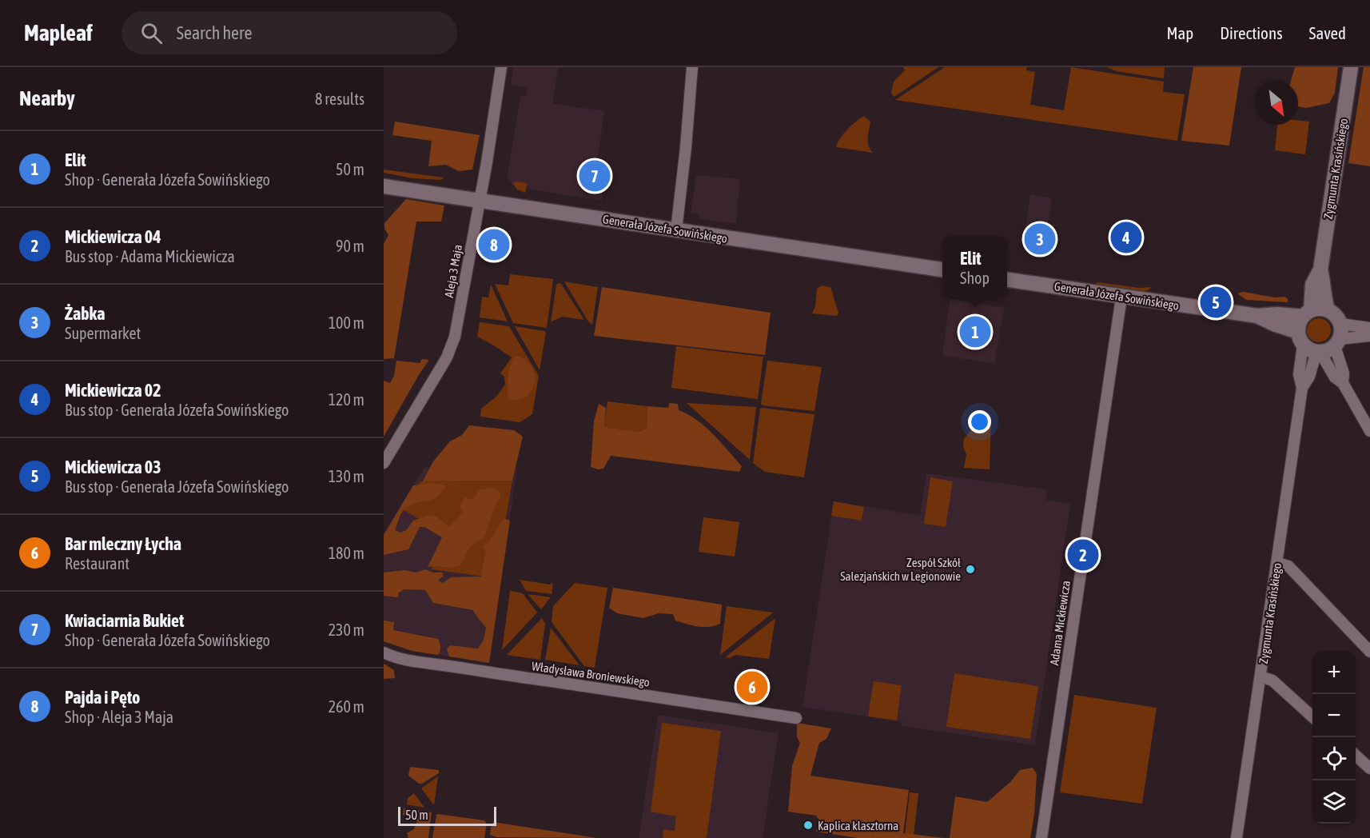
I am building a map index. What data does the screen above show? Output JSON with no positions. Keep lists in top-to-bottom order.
{
  "streets": {
    "street": [
      "Zygmunta Krasińskiego",
      "Generała Józefa Sowińskiego",
      "Aleja 3 Maja",
      "Adama Mickiewicza",
      "Władysława Broniewskiego"
    ]
  },
  "crossings": [
    ["Zygmunta Krasińskiego", "Generała Józefa Sowińskiego"],
    ["Generała Józefa Sowińskiego", "Aleja 3 Maja"],
    ["Generała Józefa Sowińskiego", "Adama Mickiewicza"]
  ],
  "places": ["Zespół Szkół Salezjańskich w Legionowie", "Kaplica klasztorna"],
  "scale_bar": "50 m",
  "north": "bottom right",
  "page": {
    "header": "Mapleaf",
    "search": "Search here",
    "nav": ["Map", "Directions", "Saved"],
    "heading": ["Nearby", "8 results"],
    "list": [
      {
        "mark": "1",
        "name": "Elit",
        "note": "Shop · Generała Józefa Sowińskiego",
        "value": "50 m"
      },
      {
        "mark": "2",
        "name": "Mickiewicza 04",
        "note": "Bus stop · Adama Mickiewicza",
        "value": "90 m"
      },
      {
        "mark": "3",
        "name": "Żabka",
        "note": "Supermarket",
        "value": "100 m"
      },
      {
        "mark": "4",
        "name": "Mickiewicza 02",
        "note": "Bus stop · Generała Józefa Sowińskiego",
        "value": "120 m"
      },
      {
        "mark": "5",
        "name": "Mickiewicza 03",
        "note": "Bus stop · Generała Józefa Sowińskiego",
        "value": "130 m"
      },
      {
        "mark": "6",
        "name": "Bar mleczny Łycha",
        "note": "Restaurant",
        "value": "180 m"
      },
      {
        "mark": "7",
        "name": "Kwiaciarnia Bukiet",
        "note": "Shop · Generała Józefa Sowińskiego",
        "value": "230 m"
      },
      {
        "mark": "8",
        "name": "Pajda i Pęto",
        "note": "Shop · Aleja 3 Maja",
        "value": "260 m"
      }
    ],
    "pins": [
      "7",
      "4",
      "3",
      "8",
      "5",
      "1",
      "2",
      "6"
    ],
    "popup": ["Elit", "Shop"],
    "map_buttons": ["+", "−"],
    "scale": "50 m"
  }
}
